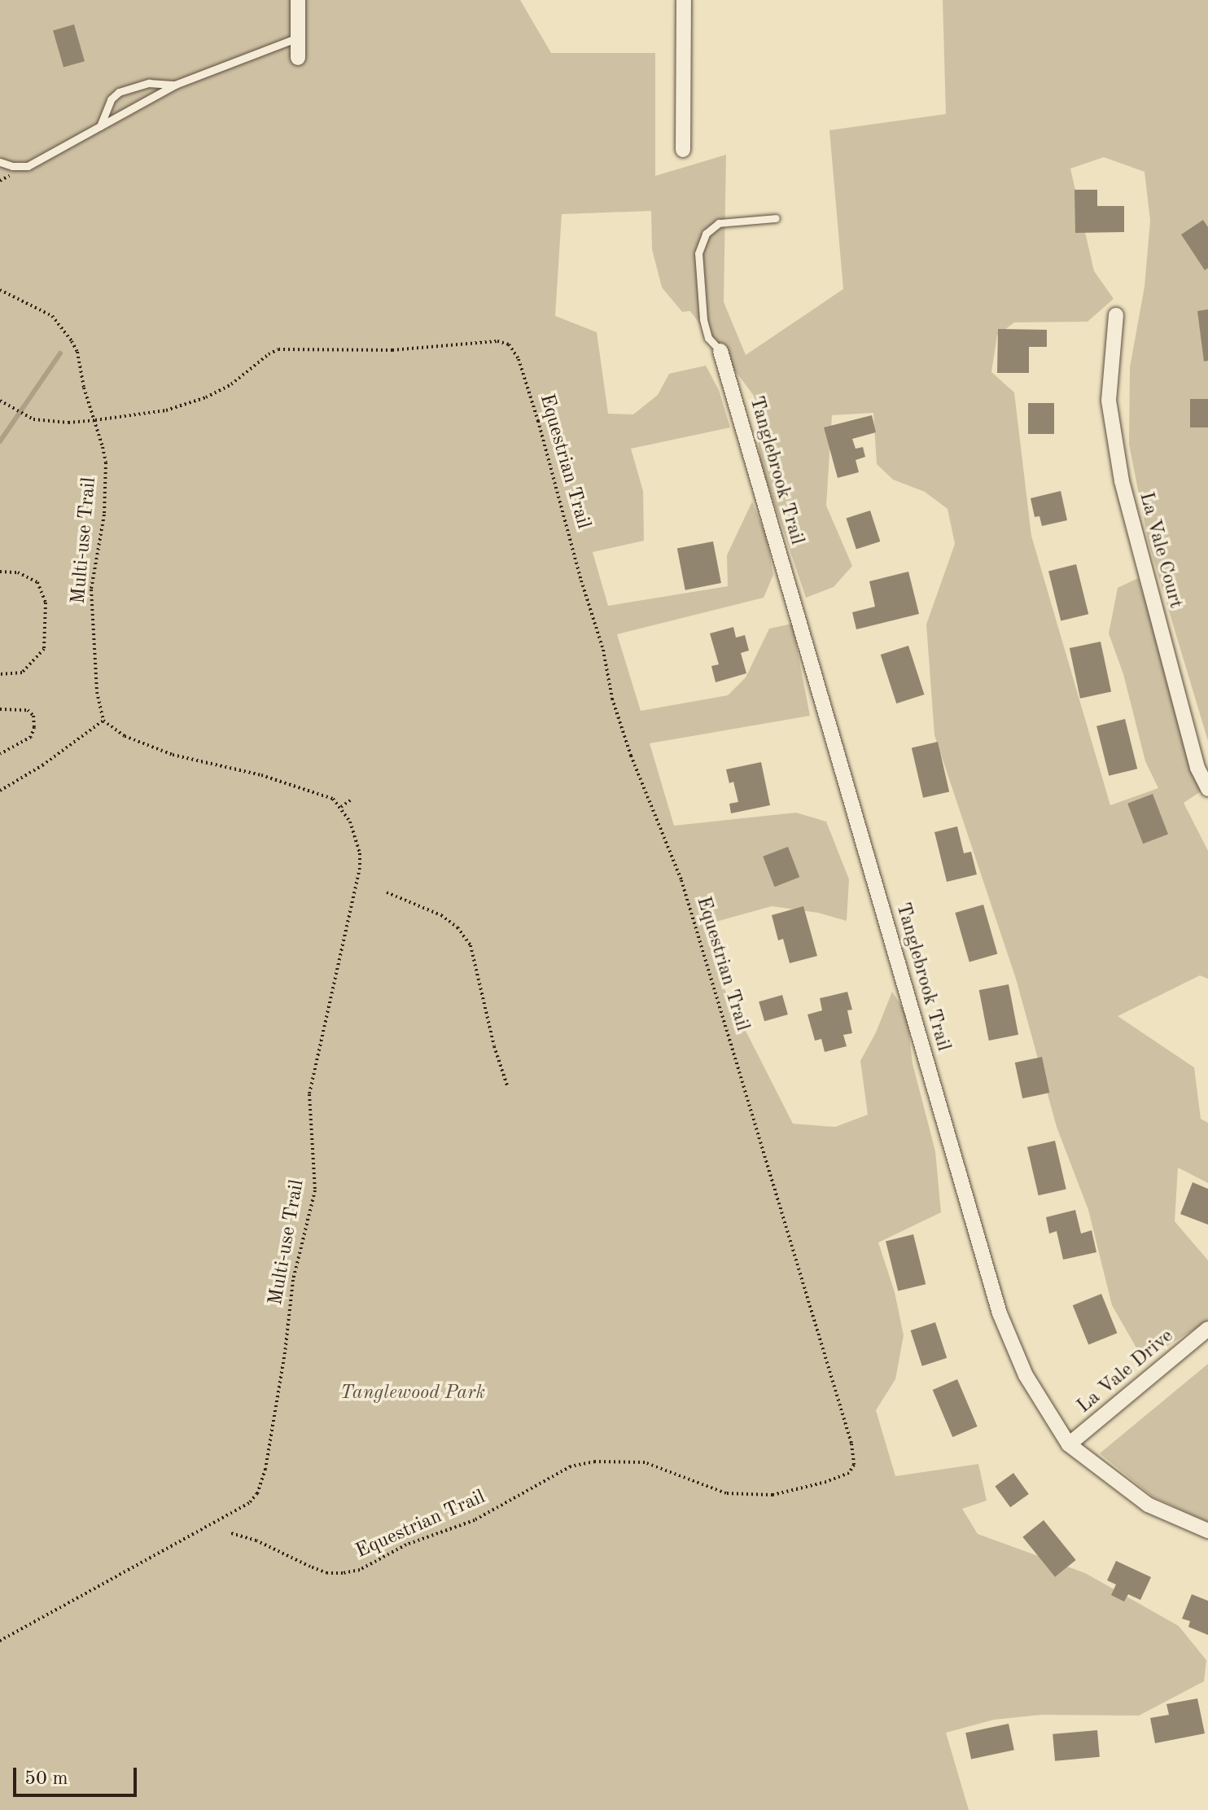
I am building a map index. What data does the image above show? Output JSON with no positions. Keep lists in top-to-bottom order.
{
  "streets": {
    "street": ["Tanglebrook Trail", "La Vale Court", "La Vale Drive"],
    "path": ["Equestrian Trail", "Multi-use Trail"]
  },
  "crossings": [
    ["Equestrian Trail", "Multi-use Trail"],
    ["Tanglebrook Trail", "La Vale Drive"]
  ],
  "parks": ["Tanglewood Park"],
  "scale_bar": "50 m"
}
